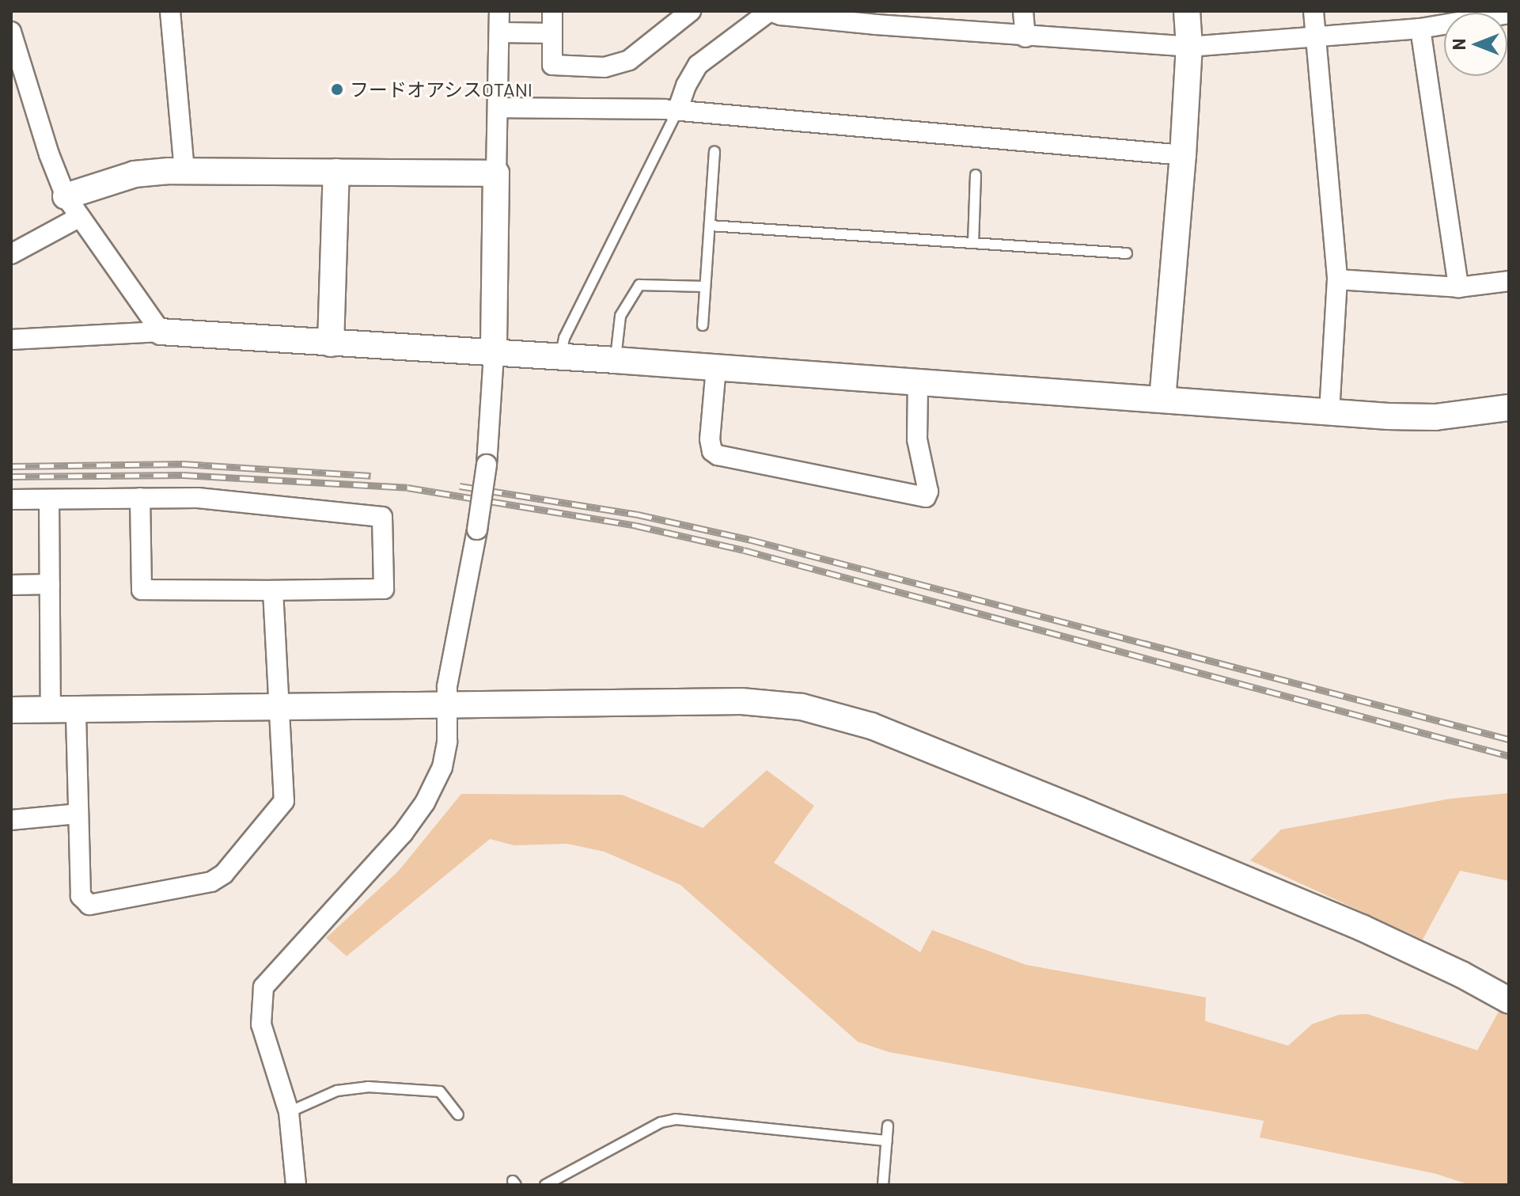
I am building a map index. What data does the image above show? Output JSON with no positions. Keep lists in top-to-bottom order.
{
  "places": ["フードオアシスOTANI"],
  "north": "left"
}
